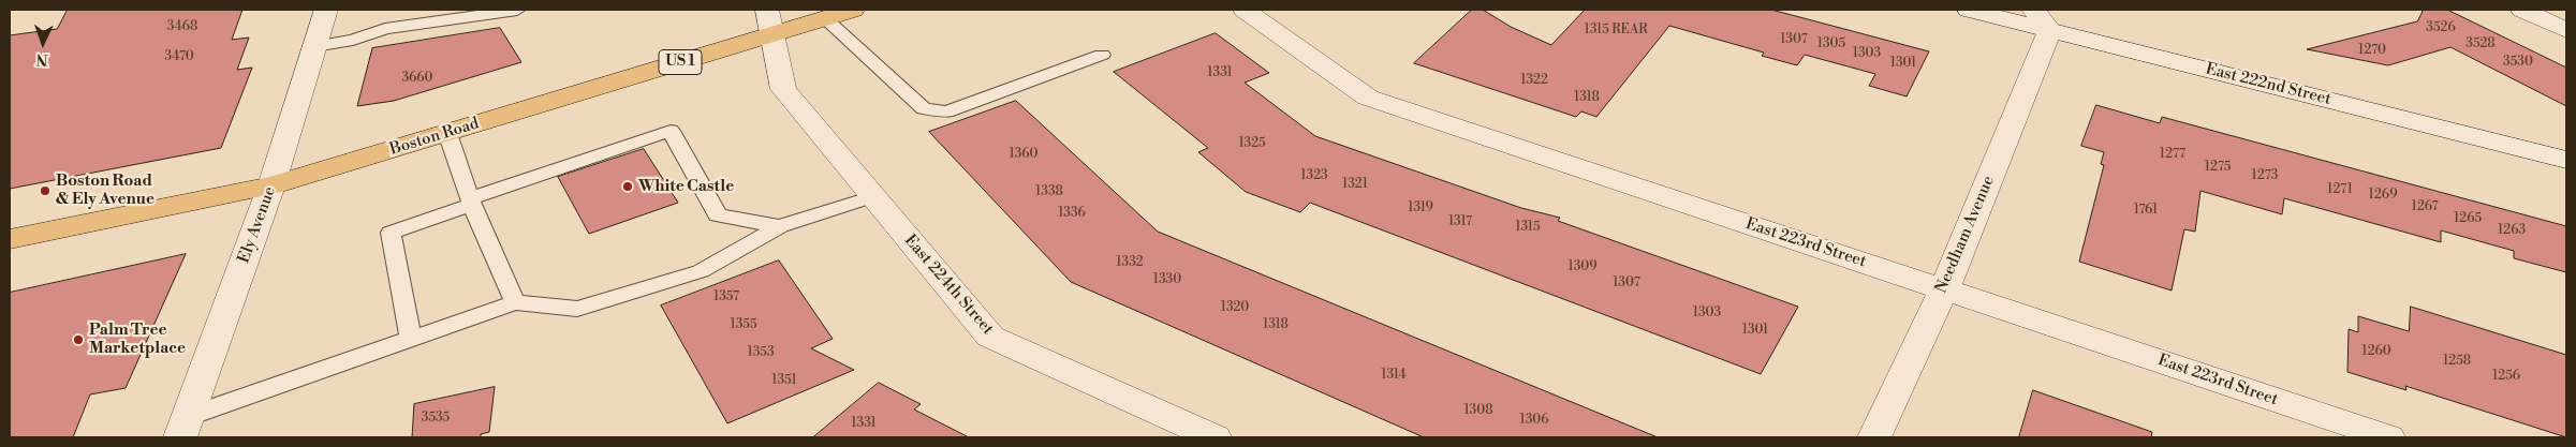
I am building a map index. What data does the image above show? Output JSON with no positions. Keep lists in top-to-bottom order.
{
  "streets": {
    "main road": ["US 1", "Boston Road"],
    "street": [
      "East 222nd Street",
      "Ely Avenue",
      "Needham Avenue",
      "East 223rd Street",
      "East 224th Street"
    ]
  },
  "crossings": [
    ["East 222nd Street", "Needham Avenue"],
    ["Boston Road", "Ely Avenue"],
    ["Boston Road", "East 224th Street"],
    ["Needham Avenue", "East 223rd Street"]
  ],
  "places": ["White Castle", "Boston Road & Ely Avenue", "Palm Tree Marketplace"],
  "house_numbers": [
    "3468",
    "3526",
    "1315 REAR",
    "1307",
    "1305",
    "3528",
    "1270",
    "1303",
    "3470",
    "3530",
    "1301",
    "1331",
    "3660",
    "1322",
    "1318",
    "1325",
    "1360",
    "1277",
    "1275",
    "1323",
    "1273",
    "1321",
    "1271",
    "1338",
    "1269",
    "1267",
    "1319",
    "1761",
    "1336",
    "1265",
    "1317",
    "1315",
    "1263",
    "1332",
    "1309",
    "1330",
    "1307",
    "1357",
    "1320",
    "1303",
    "1355",
    "1318",
    "1301",
    "1260",
    "1353",
    "1258",
    "1314",
    "1256",
    "1351",
    "1308",
    "3535",
    "1306",
    "1331"
  ],
  "north": "bottom"
}
